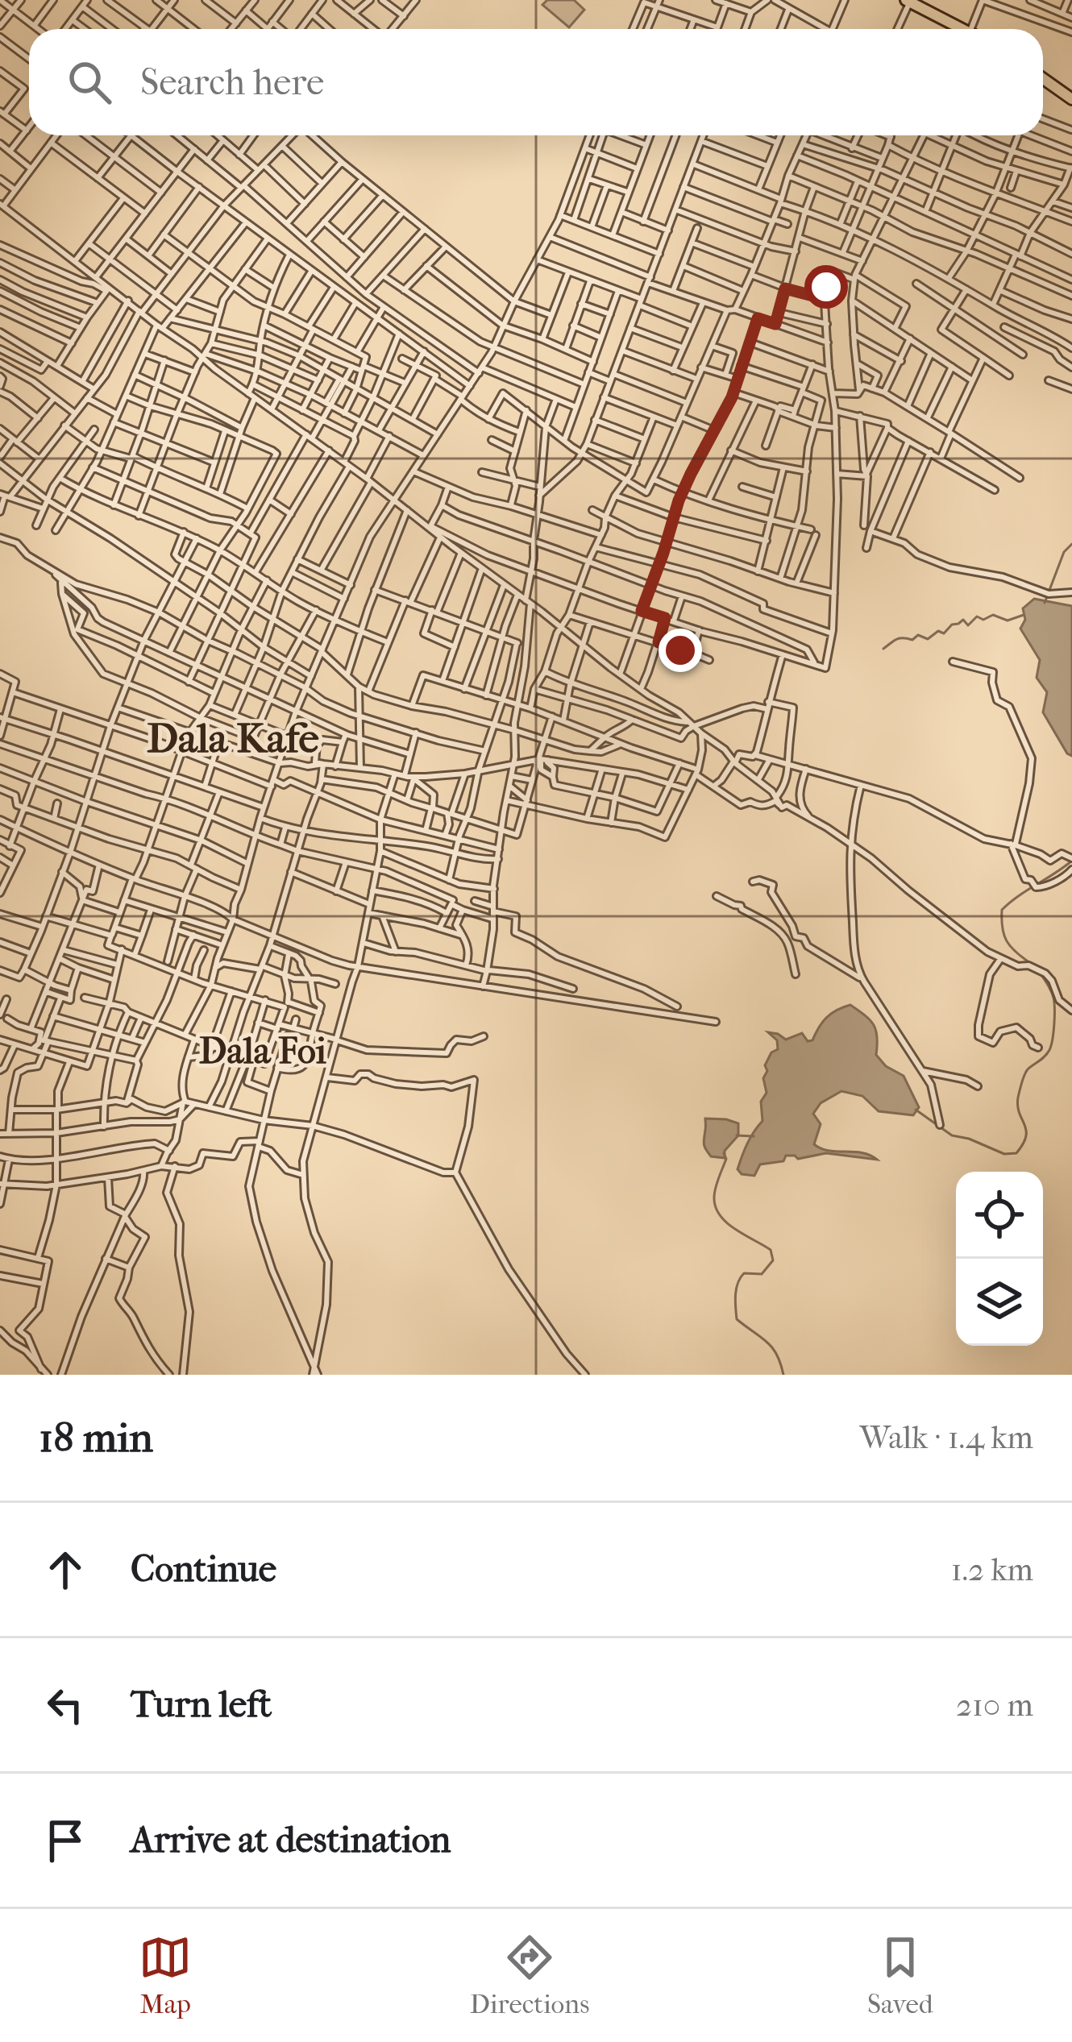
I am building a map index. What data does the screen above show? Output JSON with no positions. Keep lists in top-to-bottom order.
{
  "districts": ["Dala Kafe", "Dala Foi"],
  "page": {
    "search": "Search here",
    "heading": ["18 min", "Walk · 1.4 km"],
    "list": [
      ["Continue", "1.2 km"],
      ["Turn left", "210 m"],
      "Arrive at destination"
    ],
    "nav": ["Map", "Directions", "Saved"]
  }
}
